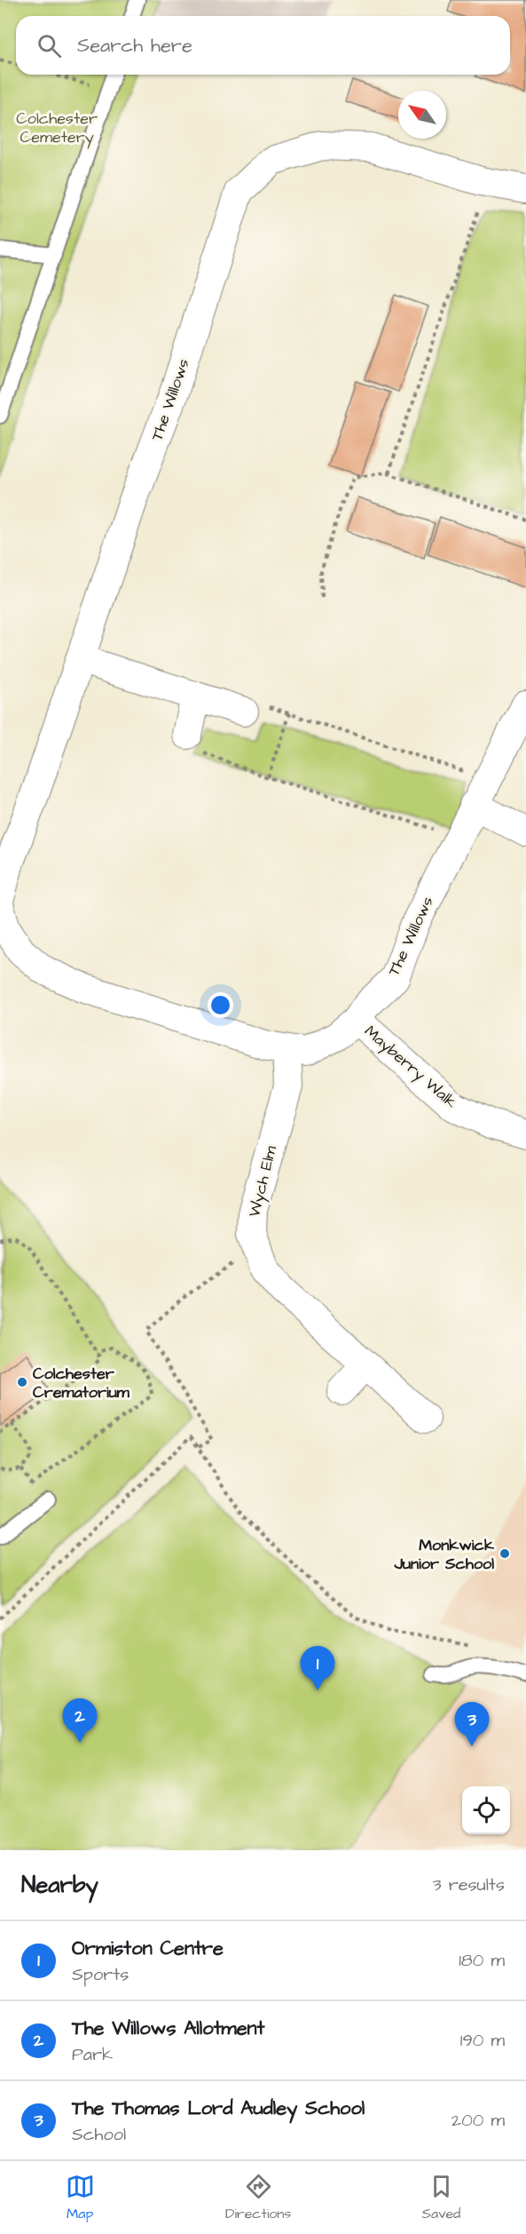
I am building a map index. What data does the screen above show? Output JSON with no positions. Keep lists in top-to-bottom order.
{
  "streets": {
    "street": ["The Willows", "Mayberry Walk", "Wych Elm"]
  },
  "crossings": [
    ["The Willows", "Mayberry Walk"],
    ["The Willows", "Wych Elm"]
  ],
  "parks": ["Colchester Cemetery"],
  "places": ["Colchester Crematorium", "Monkwick Junior School"],
  "north": "top left",
  "page": {
    "search": "Search here",
    "pins": ["1", "2", "3"],
    "heading": ["Nearby", "3 results"],
    "list": [
      {
        "mark": "1",
        "name": "Ormiston Centre",
        "note": "Sports",
        "value": "180 m"
      },
      {
        "mark": "2",
        "name": "The Willows Allotment",
        "note": "Park",
        "value": "190 m"
      },
      {
        "mark": "3",
        "name": "The Thomas Lord Audley School",
        "note": "School",
        "value": "200 m"
      }
    ],
    "nav": ["Map", "Directions", "Saved"]
  }
}
